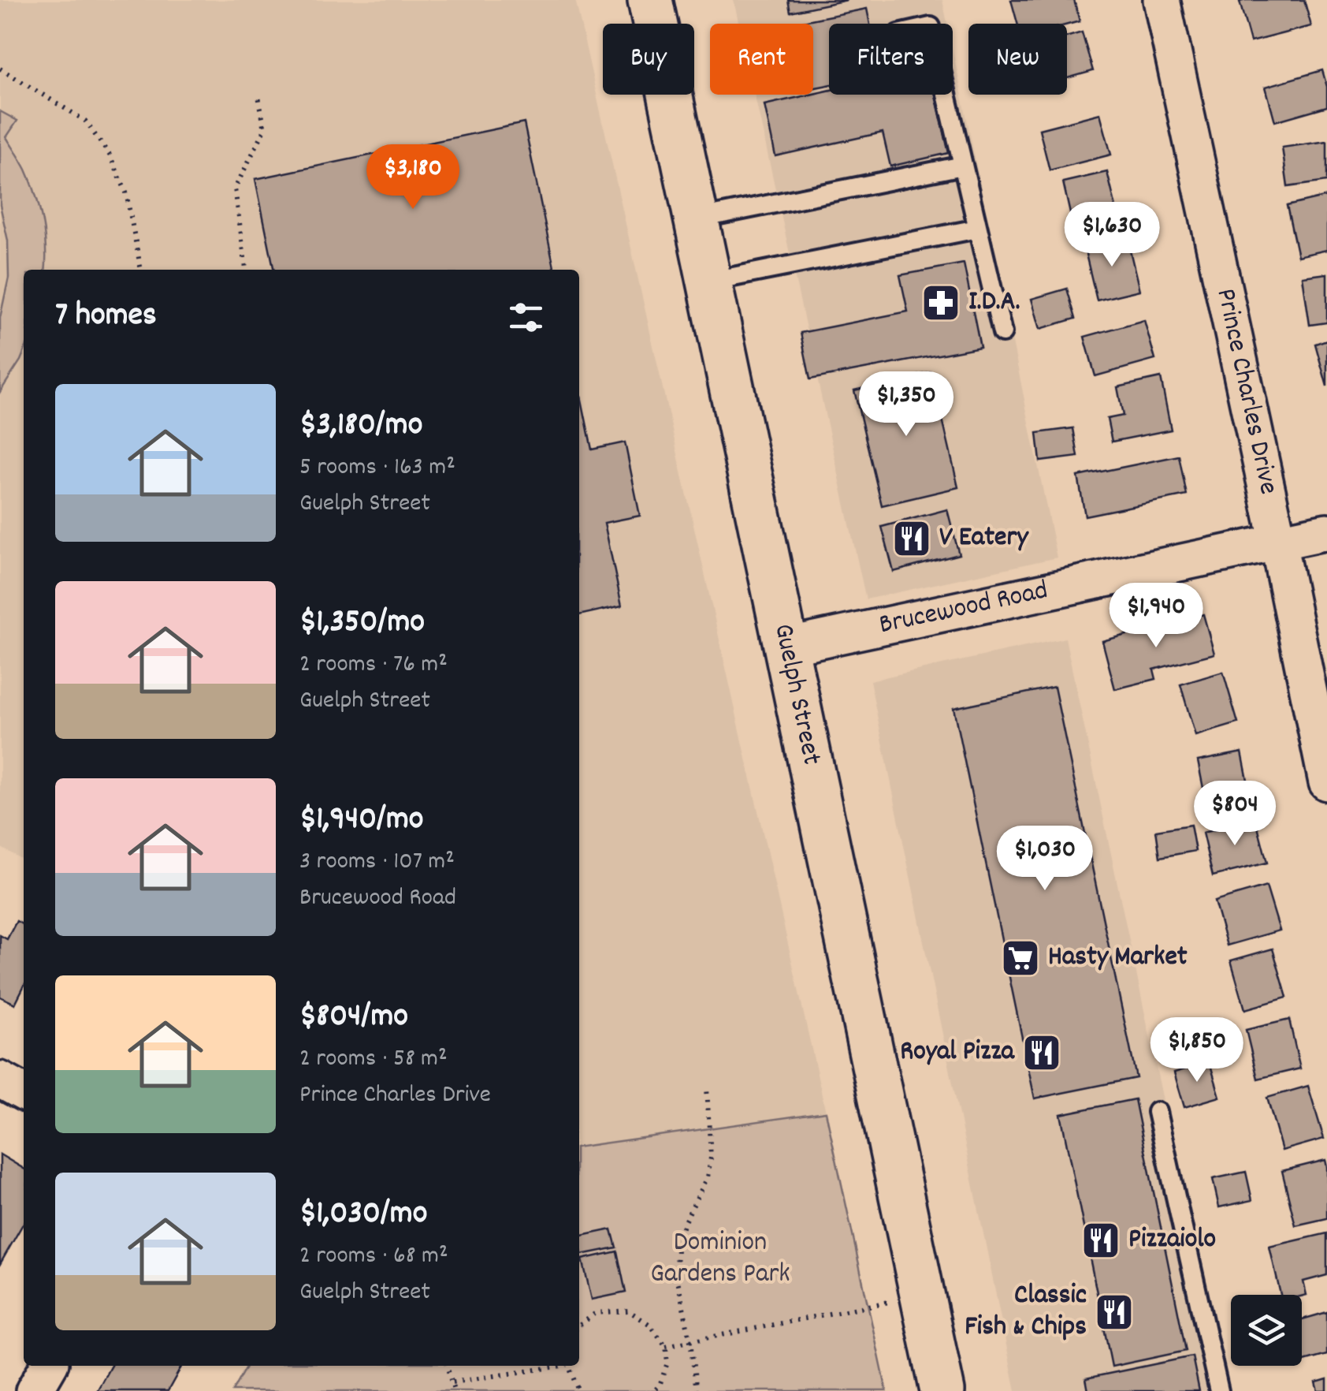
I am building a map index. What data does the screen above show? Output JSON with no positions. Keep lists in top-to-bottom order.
{
  "streets": {
    "main road": ["Guelph Street"],
    "street": ["Prince Charles Drive", "Brucewood Road"]
  },
  "crossings": [
    ["Prince Charles Drive", "Brucewood Road"],
    ["Brucewood Road", "Guelph Street"]
  ],
  "parks": ["Dominion Gardens Park"],
  "places": {
    "pharmacy": ["I.D.A."],
    "restaurant": [
      "V Eatery",
      "Royal Pizza",
      "Pizzaiolo",
      "Classic Fish & Chips"
    ],
    "supermarket": ["Hasty Market"]
  },
  "page": {
    "chip": [
      "Buy",
      "Rent",
      "Filters",
      "New"
    ],
    "price": [
      "$3,180",
      "$1,630",
      "$1,350",
      "$1,940",
      "$804",
      "$1,030",
      "$1,850"
    ],
    "heading": "7 homes",
    "list": [
      {
        "name": "$3,180/mo",
        "note": "5 rooms · 163 m² · Guelph Street"
      },
      {
        "name": "$1,350/mo",
        "note": "2 rooms · 76 m² · Guelph Street"
      },
      {
        "name": "$1,940/mo",
        "note": "3 rooms · 107 m² · Brucewood Road"
      },
      {
        "name": "$804/mo",
        "note": "2 rooms · 58 m² · Prince Charles Drive"
      },
      {
        "name": "$1,030/mo",
        "note": "2 rooms · 68 m² · Guelph Street"
      }
    ]
  }
}
